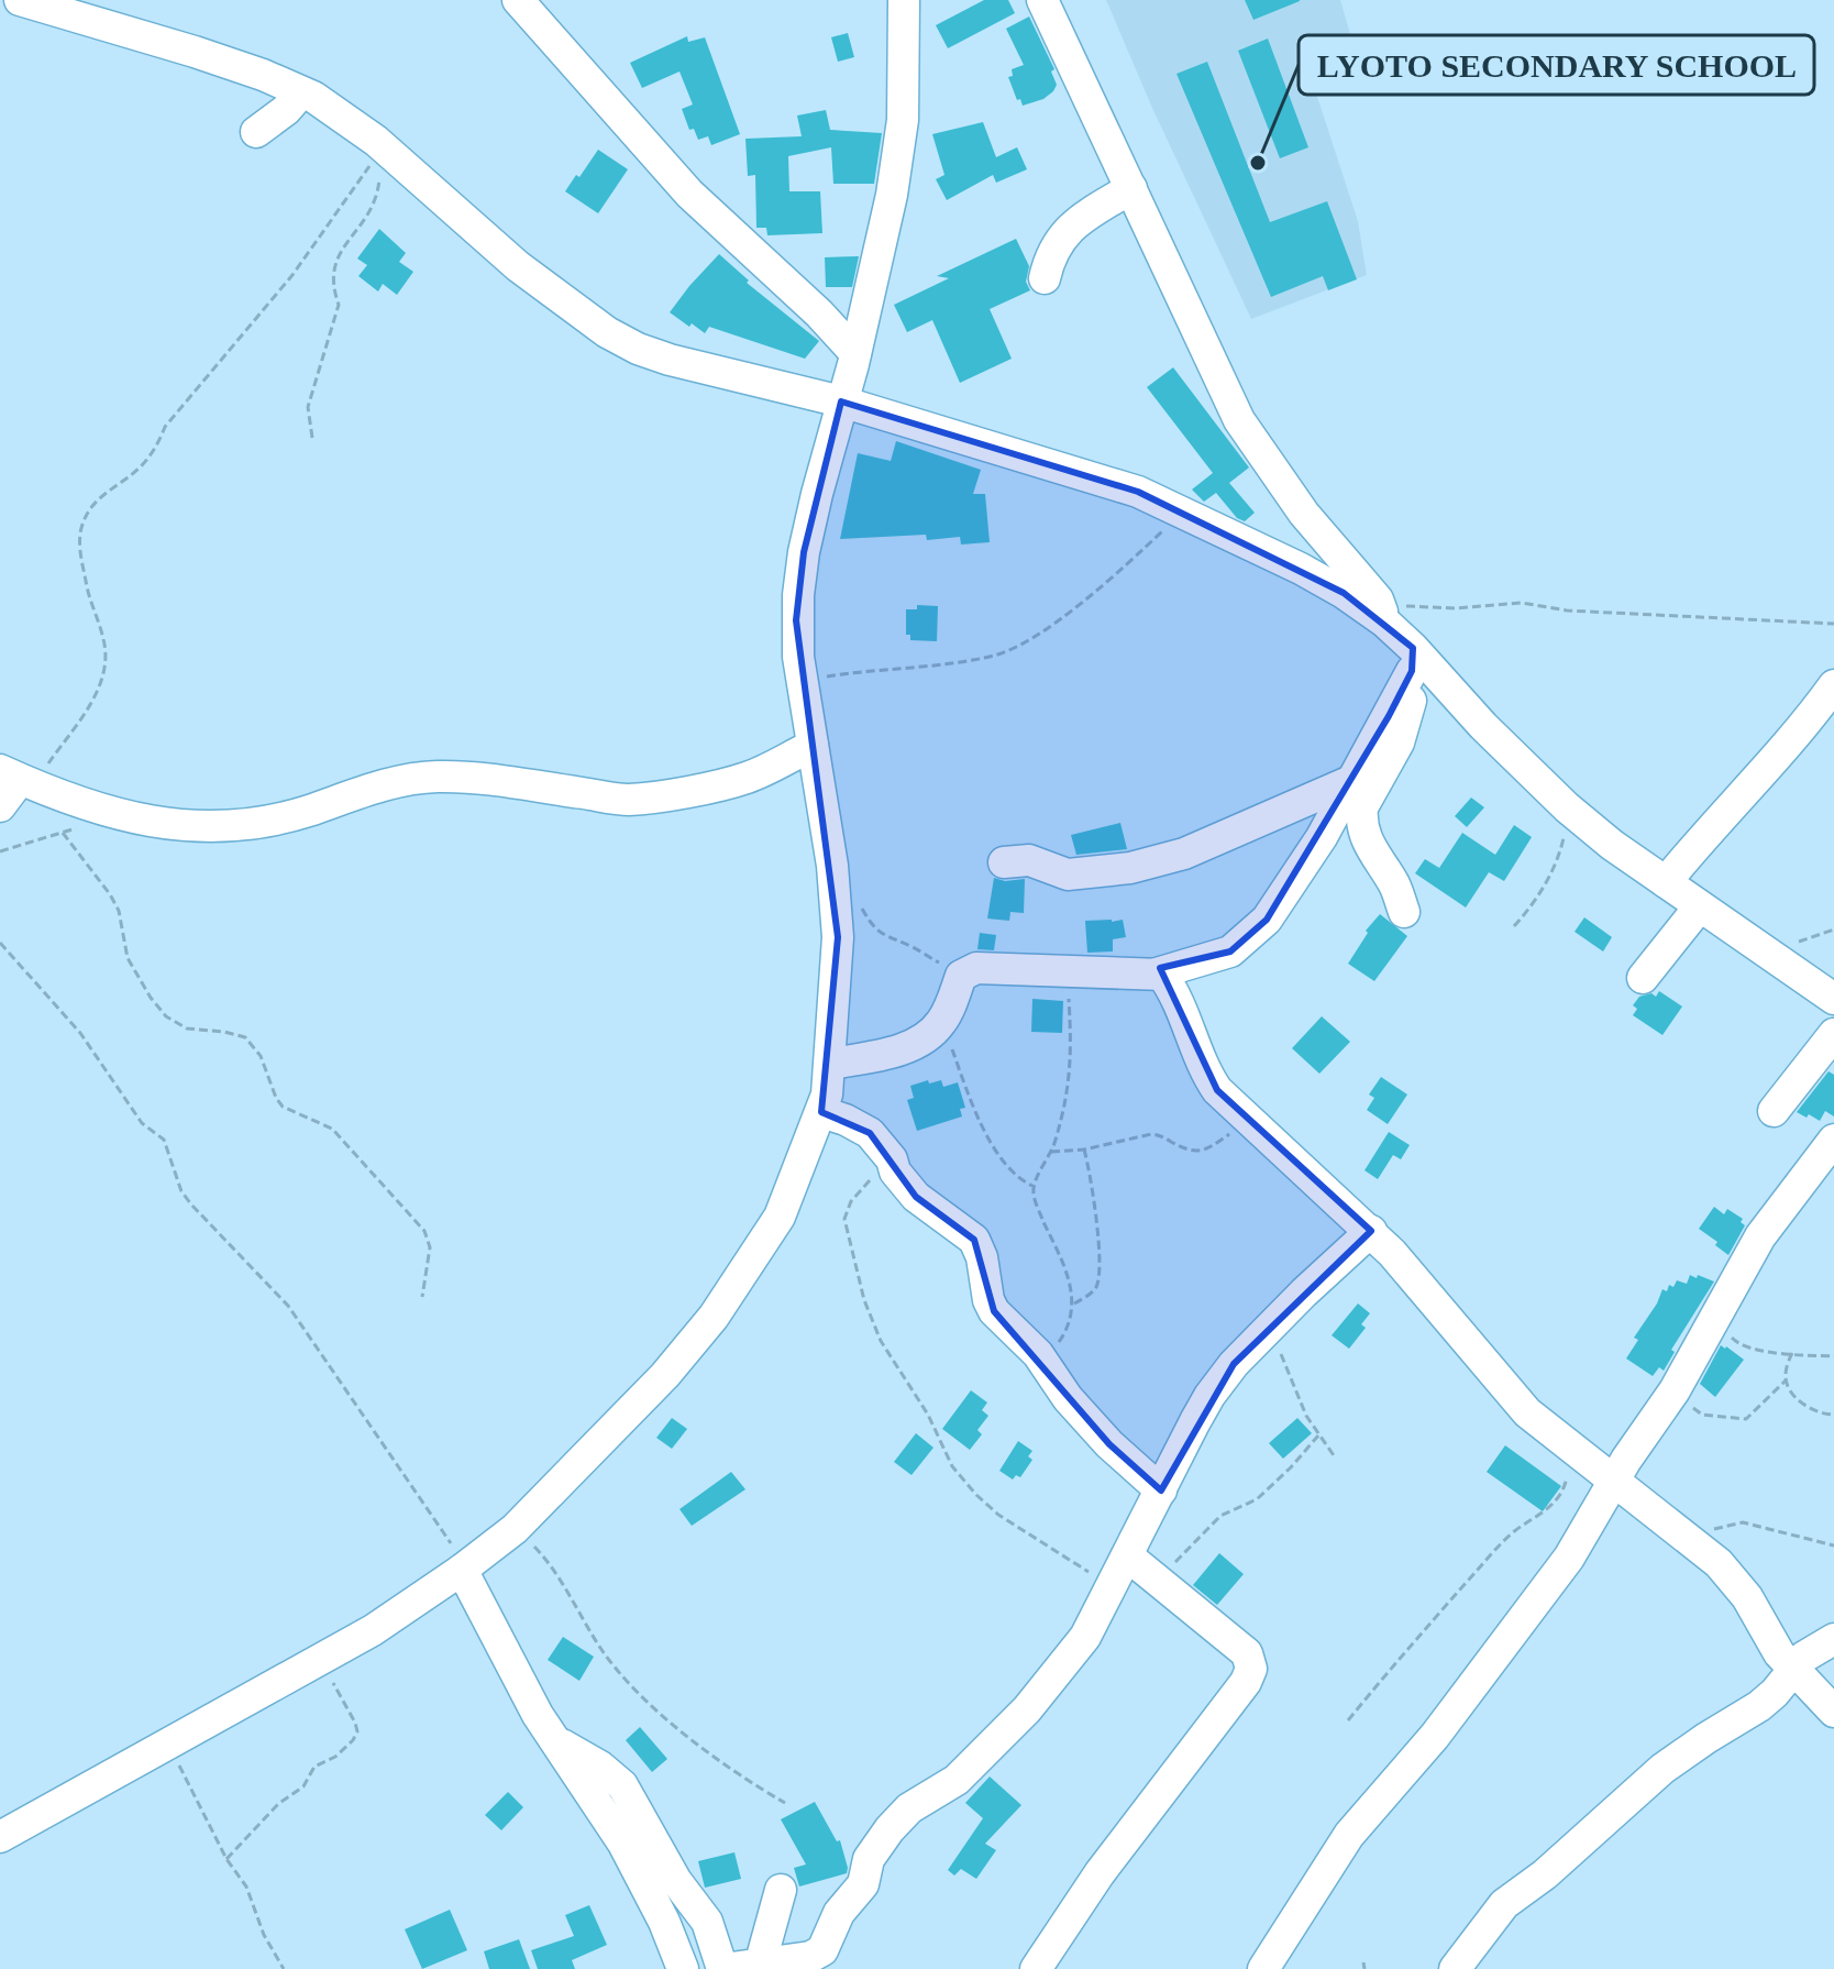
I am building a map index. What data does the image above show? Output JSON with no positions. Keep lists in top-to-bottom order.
{
  "places": ["LYOTO SECONDARY SCHOOL"]
}
